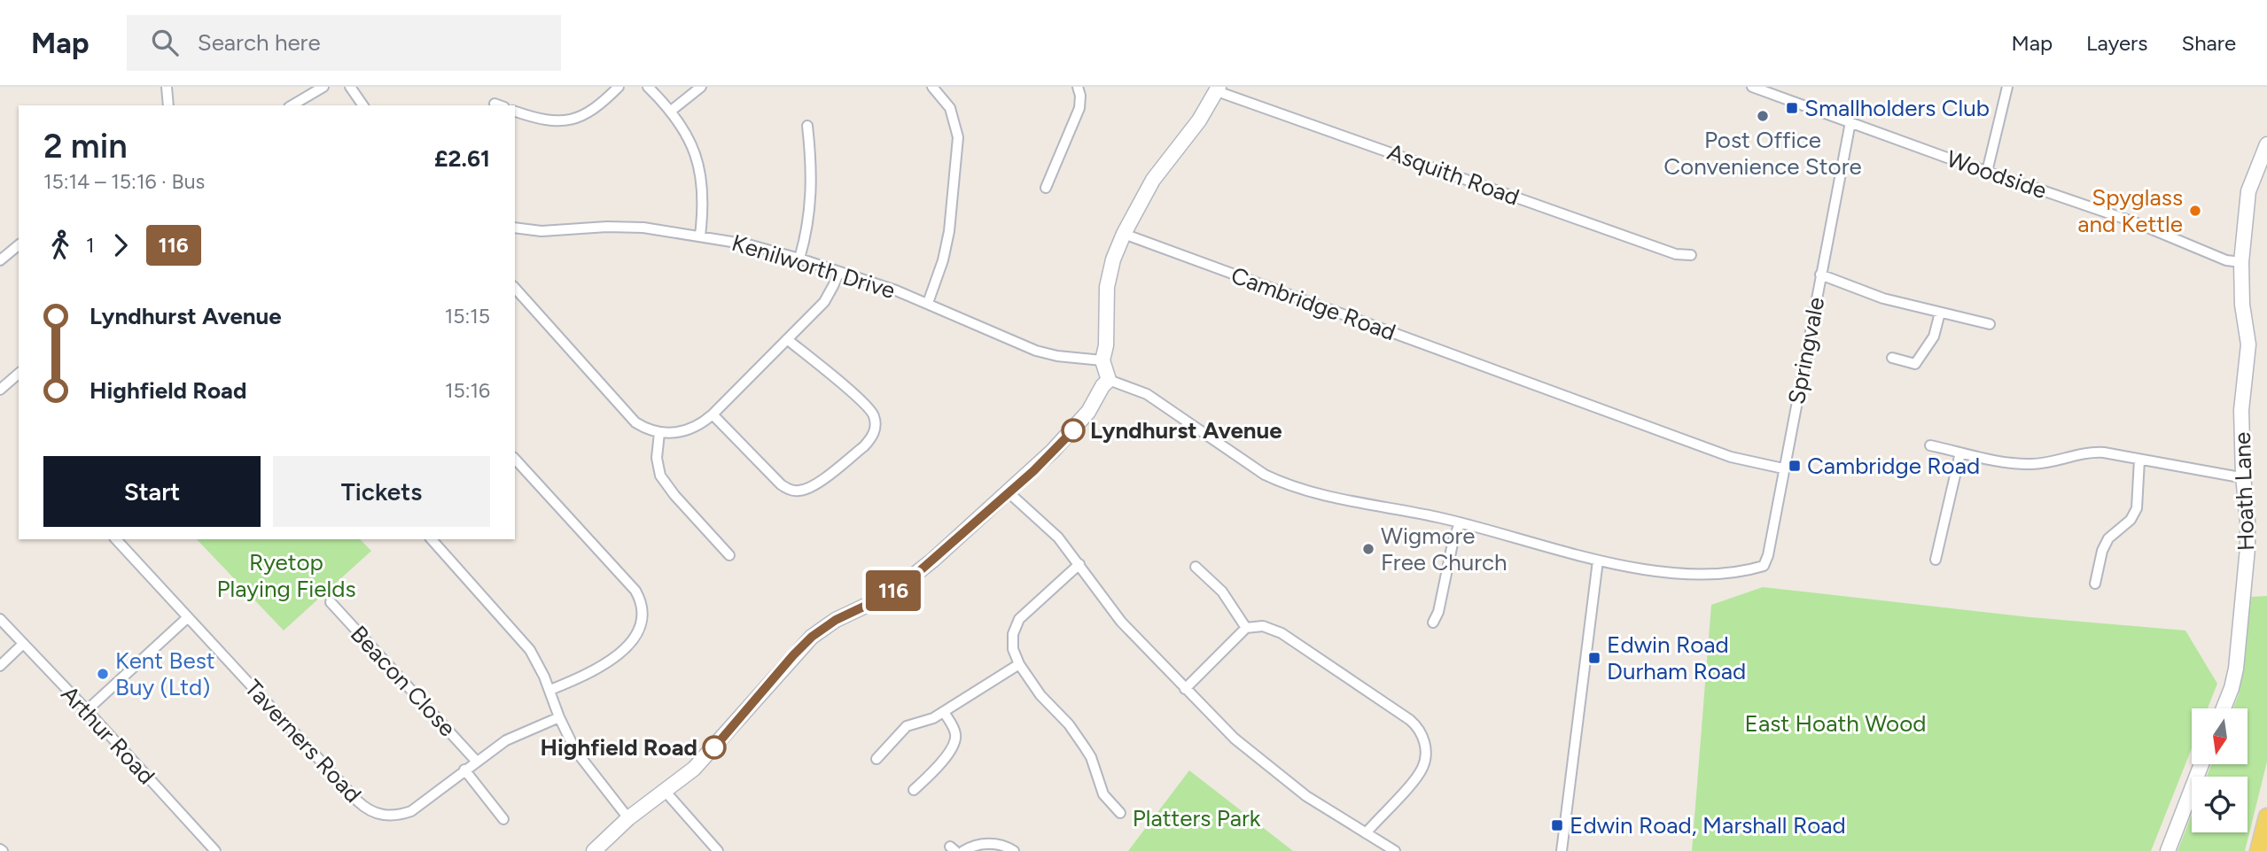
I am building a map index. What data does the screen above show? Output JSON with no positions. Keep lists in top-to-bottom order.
{
  "streets": {
    "street": [
      "Asquith Road",
      "Woodside",
      "Kenilworth Drive",
      "Cambridge Road",
      "Springvale",
      "Hoath Lane",
      "Beacon Close",
      "Arthur Road",
      "Taverners Road"
    ]
  },
  "crossings": [
    ["Woodside", "Springvale"],
    ["Woodside", "Hoath Lane"],
    ["Cambridge Road", "Springvale"],
    ["Beacon Close", "Taverners Road"]
  ],
  "parks": ["Ryetop Playing Fields", "East Hoath Wood", "Platters Park"],
  "places": {
    "transit": [
      "Smallholders Club",
      "Cambridge Road",
      "Edwin Road Durham Road",
      "Edwin Road, Marshall Road"
    ],
    "other": [
      "Post Office Convenience Store",
      "Spyglass and Kettle",
      "Lyndhurst Avenue",
      "Wigmore Free Church",
      "Kent Best Buy (Ltd)",
      "Highfield Road"
    ]
  },
  "lines": ["bus line 116"],
  "north": "bottom",
  "page": {
    "header": "Map",
    "search": "Search here",
    "nav": ["Map", "Layers", "Share"],
    "on_map": "116",
    "heading": ["2 min", "15:14 – 15:16 · Bus", "£2.61"],
    "legs": ["1", "116"],
    "list": [
      {
        "name": "Lyndhurst Avenue",
        "value": "15:15"
      },
      {
        "name": "Highfield Road",
        "value": "15:16"
      }
    ],
    "buttons": ["Start", "Tickets"]
  }
}
